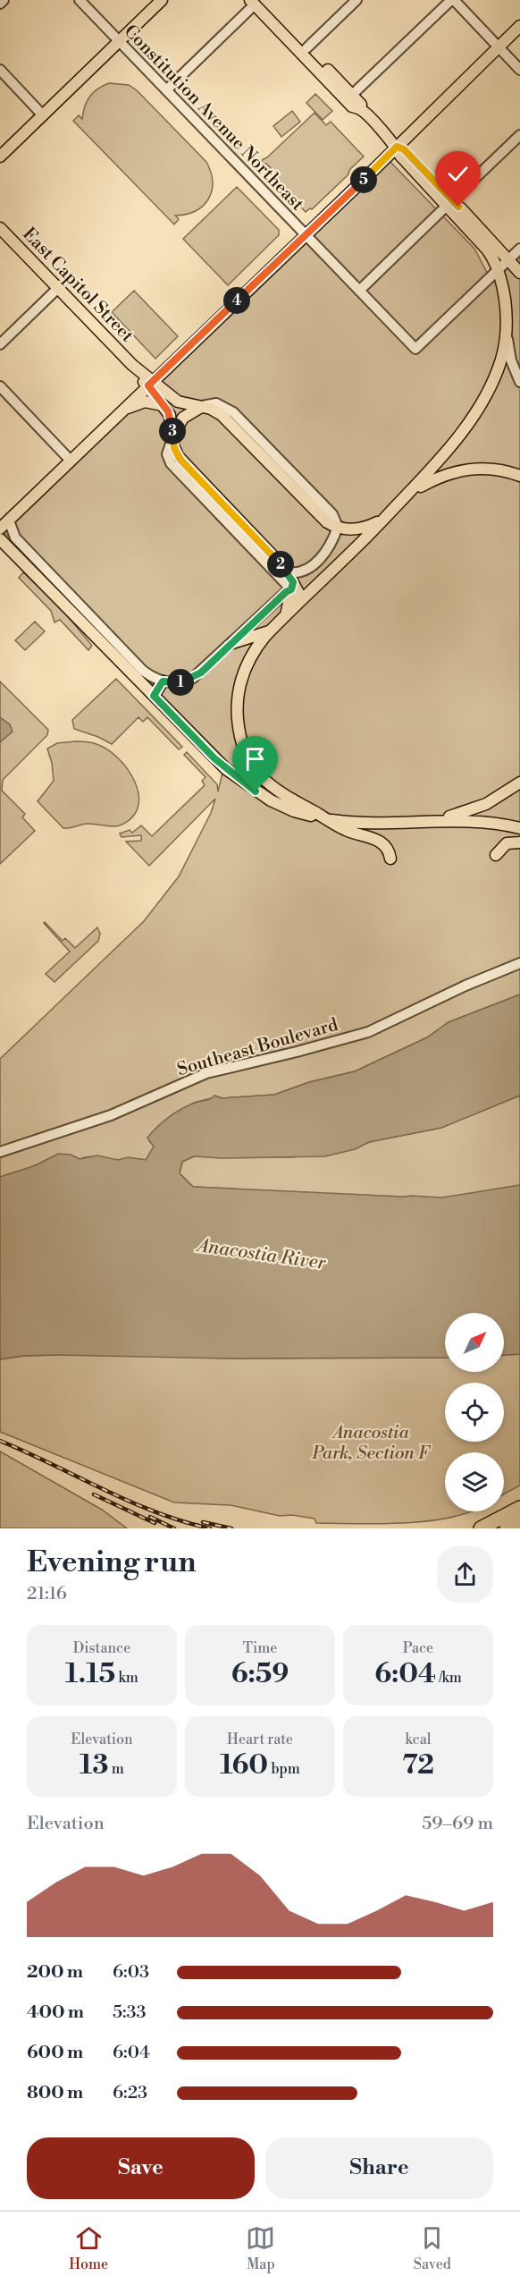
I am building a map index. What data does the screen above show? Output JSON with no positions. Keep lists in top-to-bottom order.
{
  "streets": {
    "main road": ["East Capitol Street"],
    "street": ["Constitution Avenue Northeast", "Southeast Boulevard"]
  },
  "water": ["Anacostia River"],
  "parks": ["Anacostia Park, Section F"],
  "north": "top right",
  "page": {
    "pins": [
      "5",
      "4",
      "3",
      "2",
      "1"
    ],
    "heading": ["Evening run", "21:16"],
    "stats": [
      ["Distance", "1.15 km"],
      ["Time", "6:59"],
      ["Pace", "6:04 /km"],
      ["Elevation", "13 m"],
      ["Heart rate", "160 bpm"],
      ["kcal", "72"]
    ],
    "chart": ["Elevation", "59–69 m"],
    "list": [
      {
        "name": "200 m",
        "note": "6:03"
      },
      {
        "name": "400 m",
        "note": "5:33"
      },
      {
        "name": "600 m",
        "note": "6:04"
      },
      {
        "name": "800 m",
        "note": "6:23"
      }
    ],
    "buttons": ["Save", "Share"],
    "tabs": ["Home", "Map", "Saved"]
  }
}
